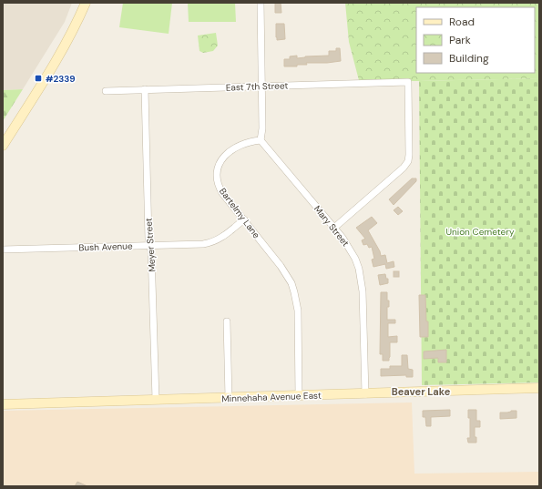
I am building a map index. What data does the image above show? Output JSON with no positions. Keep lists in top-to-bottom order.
{
  "streets": {
    "main road": ["Minnehaha Avenue East"],
    "street": [
      "East 7th Street",
      "Bartelmy Lane",
      "Mary Street",
      "Meyer Street",
      "Bush Avenue"
    ]
  },
  "crossings": [
    ["East 7th Street", "Mary Street"],
    ["East 7th Street", "Meyer Street"],
    ["Bartelmy Lane", "Mary Street"],
    ["Bartelmy Lane", "Bush Avenue"],
    ["Bartelmy Lane", "Minnehaha Avenue East"],
    ["Mary Street", "Minnehaha Avenue East"],
    ["Meyer Street", "Bush Avenue"],
    ["Meyer Street", "Minnehaha Avenue East"]
  ],
  "districts": ["Beaver Lake"],
  "parks": ["Union Cemetery"],
  "places": {
    "transit": ["#2339"]
  },
  "legend": ["Road", "Park", "Building"]
}
